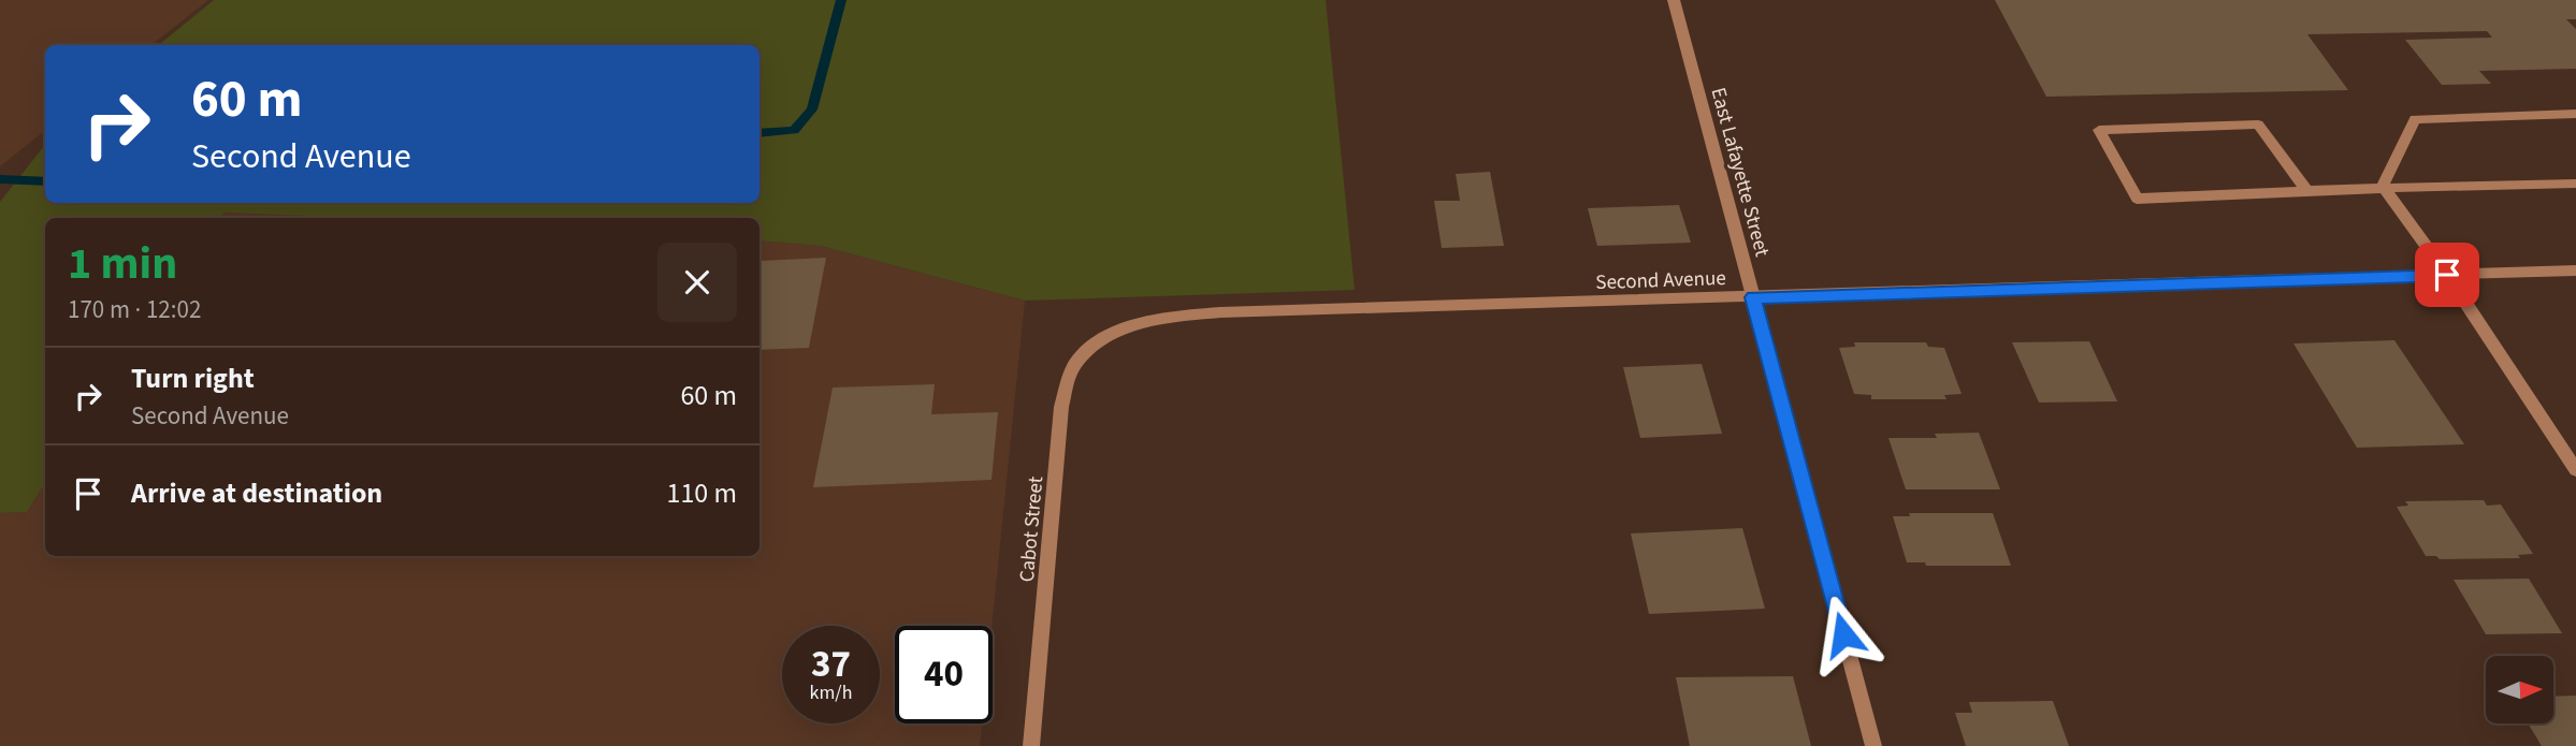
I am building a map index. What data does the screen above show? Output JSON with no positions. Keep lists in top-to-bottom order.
{
  "streets": {
    "street": ["East Lafayette Street", "Second Avenue", "Cabot Street"]
  },
  "crossings": [
    ["East Lafayette Street", "Second Avenue"],
    ["Second Avenue", "Cabot Street"]
  ],
  "north": "right",
  "page": {
    "turn": ["60 m", "Second Avenue"],
    "heading": ["1 min", "170 m · 12:02"],
    "list": [
      {
        "name": "Turn right",
        "note": "Second Avenue",
        "value": "60 m"
      },
      {
        "name": "Arrive at destination",
        "value": "110 m"
      }
    ],
    "speed": "37 km/h",
    "limit": "40"
  }
}
